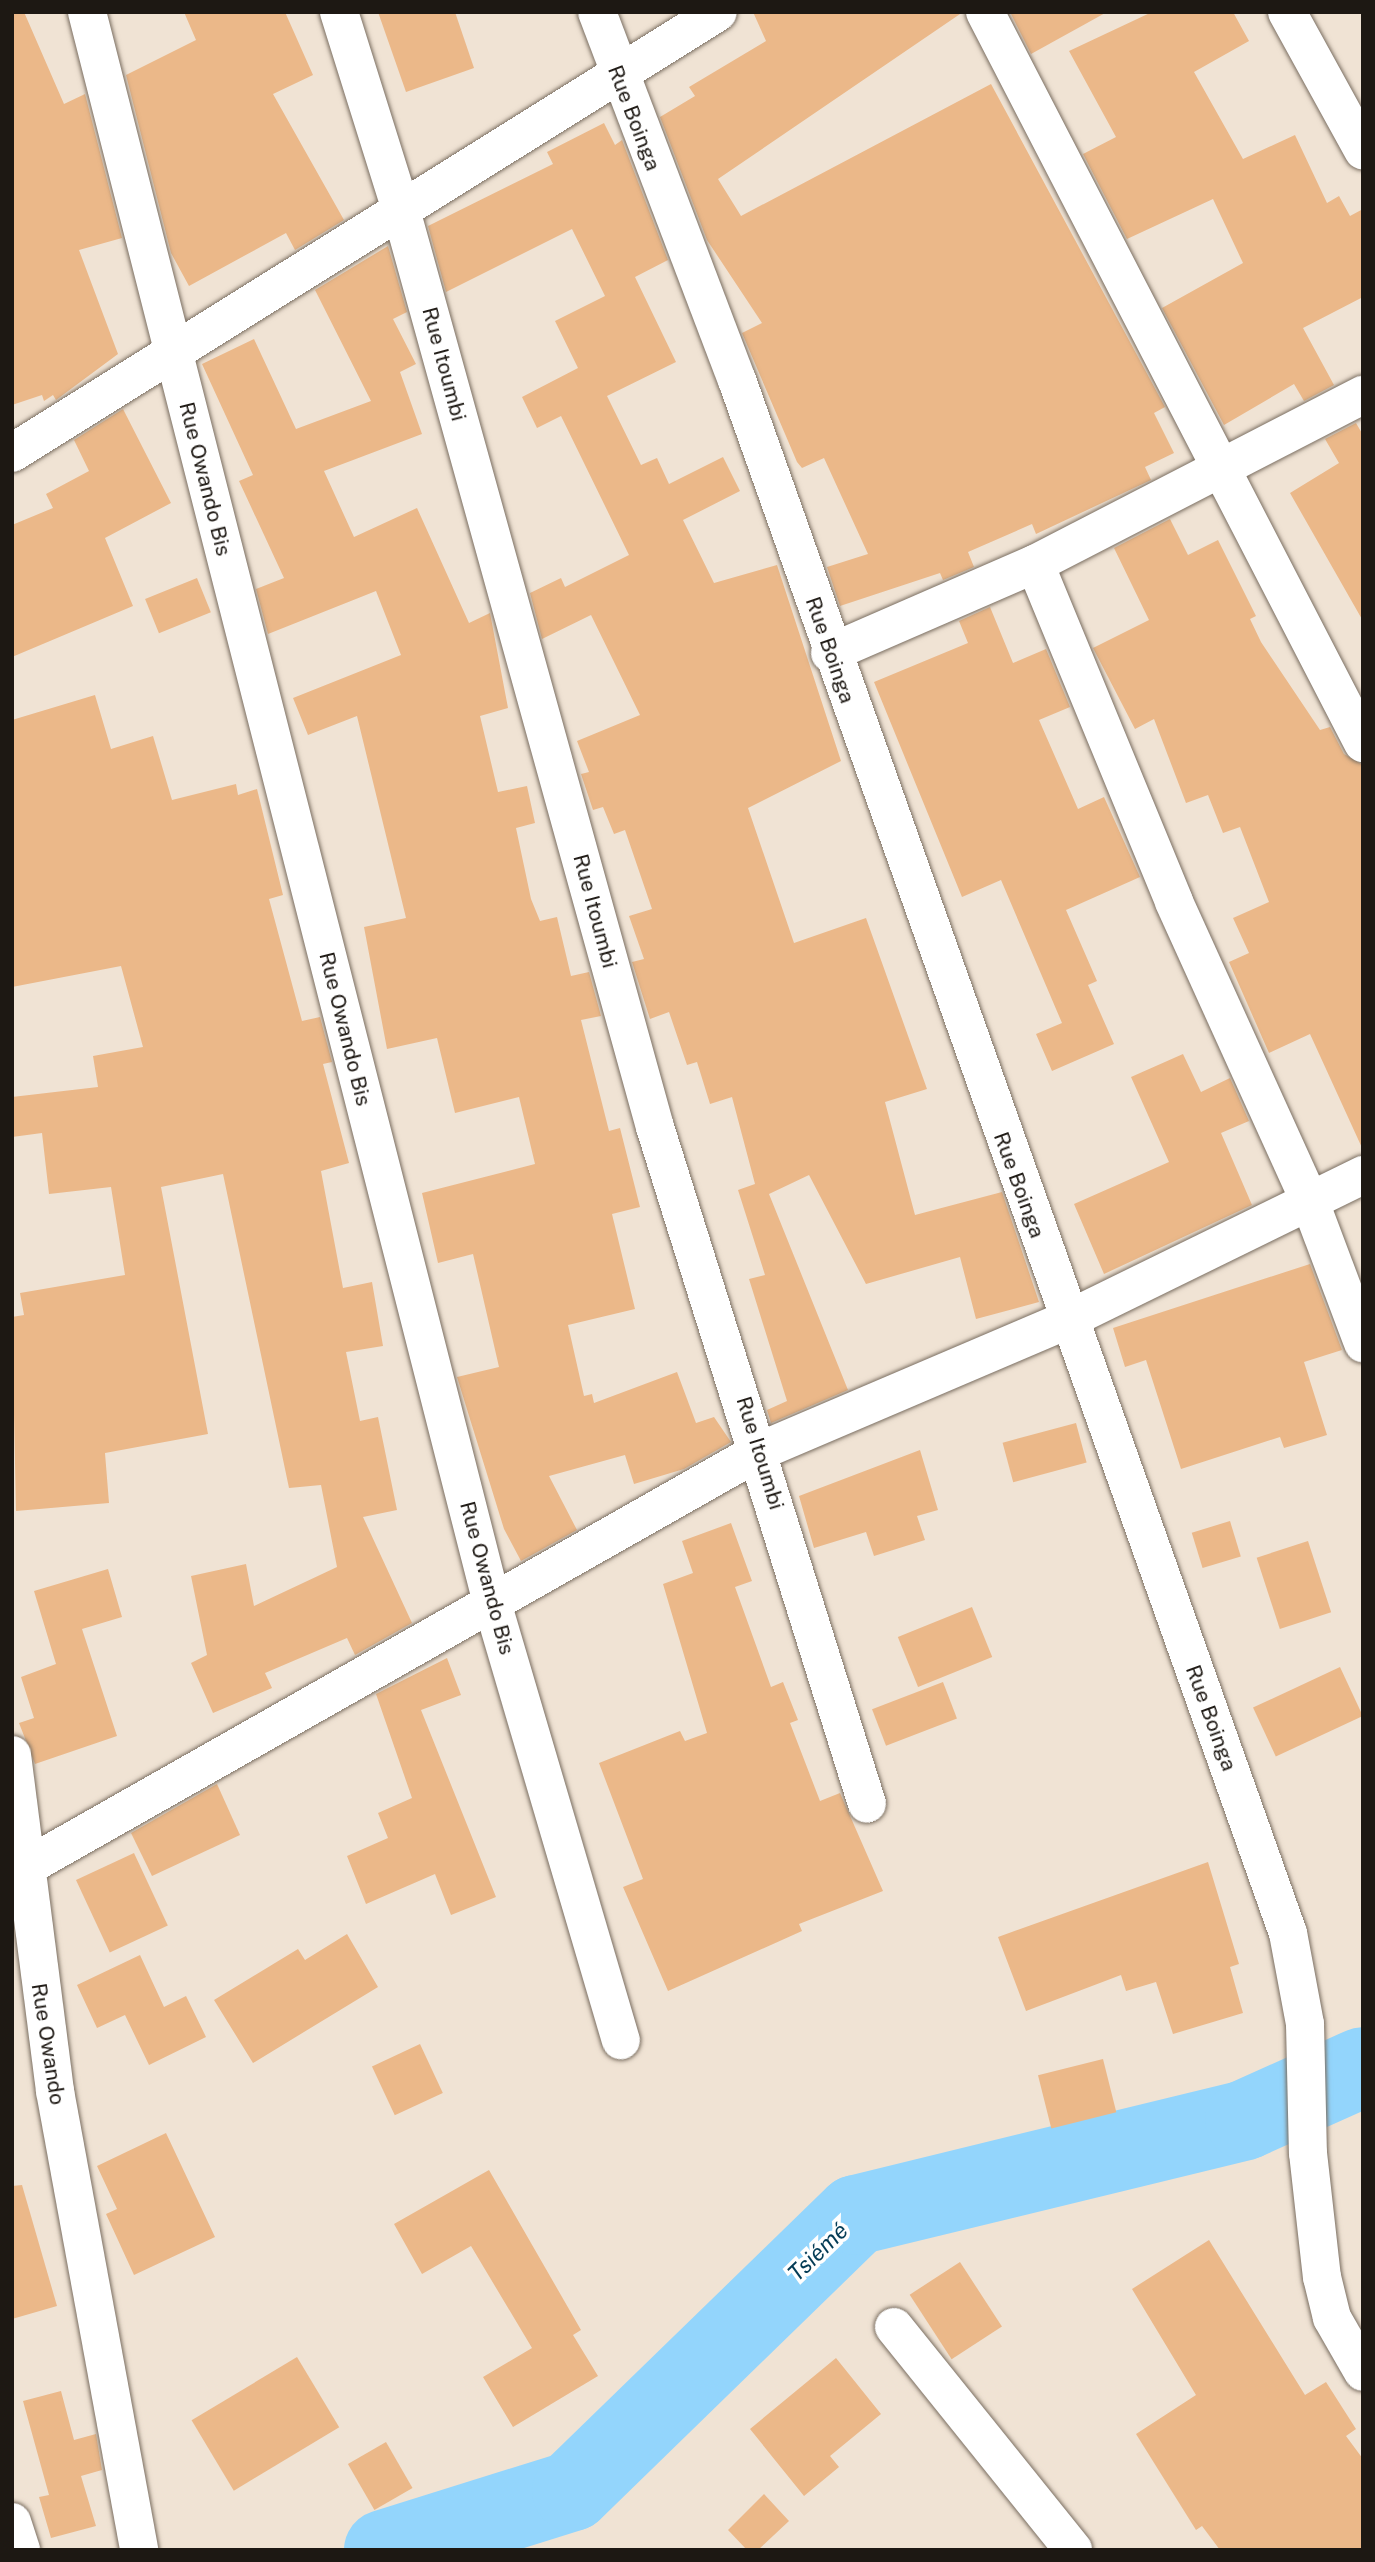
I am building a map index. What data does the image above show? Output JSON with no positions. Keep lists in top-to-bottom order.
{
  "streets": {
    "street": [
      "Rue Boinga",
      "Rue Itoumbi",
      "Rue Owando Bis",
      "Rue Owando"
    ]
  },
  "water": ["Tsiémé"]
}
